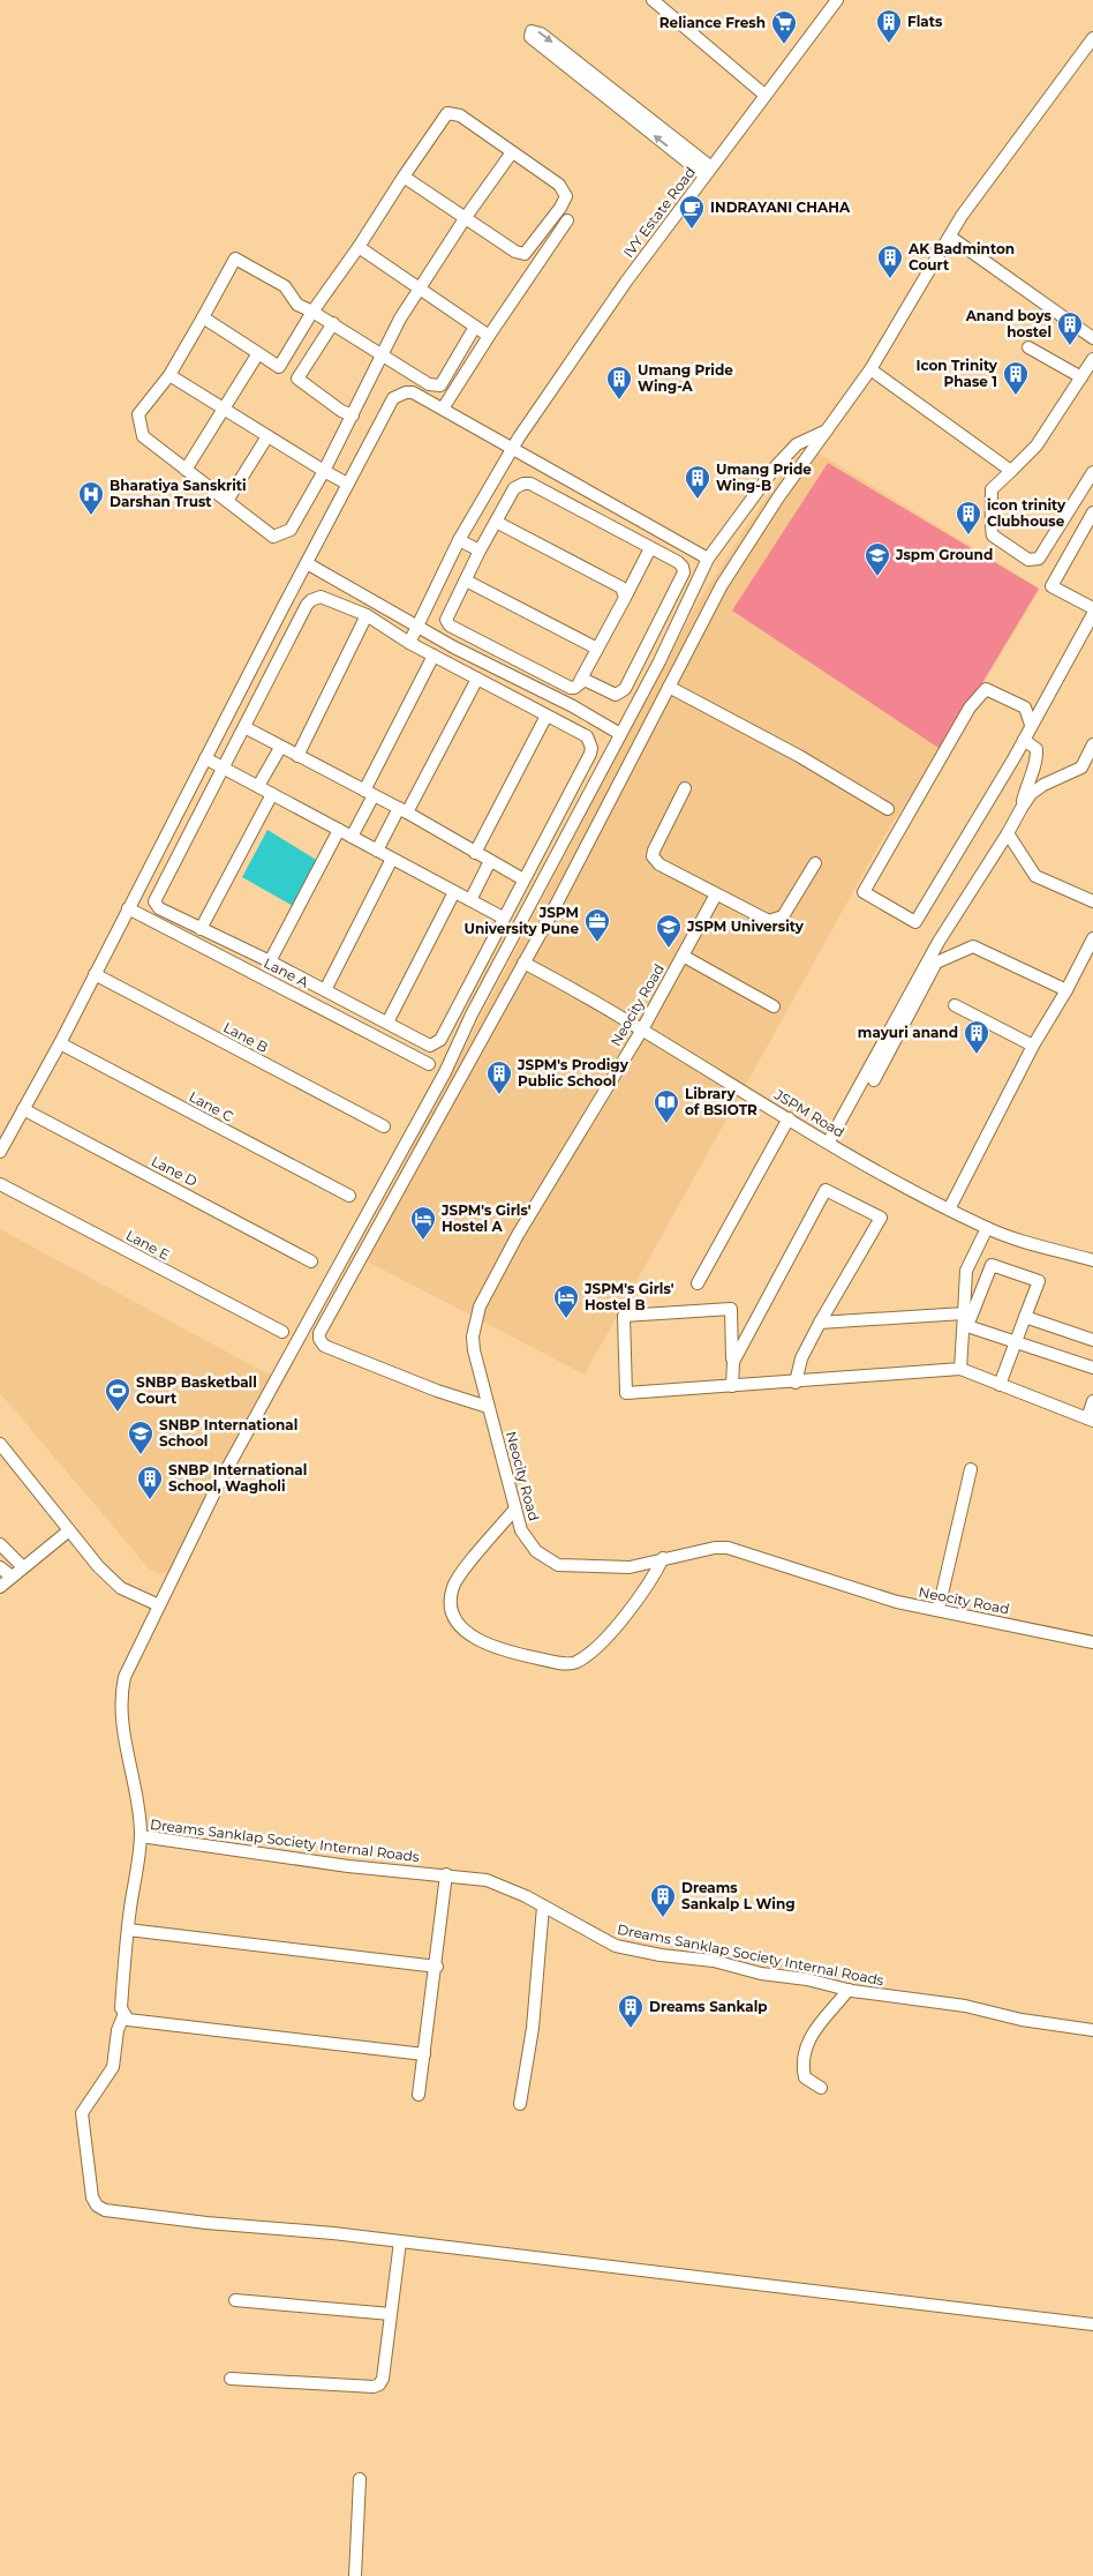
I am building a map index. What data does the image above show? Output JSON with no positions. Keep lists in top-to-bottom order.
{
  "streets": {
    "street": [
      "IVY Estate Road",
      "Lane A",
      "Neocity Road",
      "Lane B",
      "Lane C",
      "JSPM Road",
      "Lane D",
      "Lane E",
      "Dreams Sanklap Society Internal Roads"
    ]
  },
  "crossings": [
    ["Neocity Road", "JSPM Road"]
  ],
  "places": {
    "building": [
      "Flats",
      "AK Badminton Court",
      "Anand boys hostel",
      "Icon Trinity Phase 1",
      "Umang Pride Wing-A",
      "Umang Pride Wing-B",
      "icon trinity Clubhouse",
      "mayuri anand",
      "JSPM's Prodigy Public School",
      "SNBP International School, Wagholi",
      "Dreams Sankalp L Wing",
      "Dreams Sankalp"
    ],
    "supermarket": ["Reliance Fresh"],
    "cafe": ["INDRAYANI CHAHA"],
    "hospital": ["Bharatiya Sanskriti Darshan Trust"],
    "school or university": ["Jspm Ground", "JSPM University", "SNBP International School"],
    "office": ["JSPM University Pune"],
    "library": ["Library of BSIOTR"],
    "hotel": ["JSPM's Girls' Hostel A", "JSPM's Girls' Hostel B"],
    "sports": ["SNBP Basketball Court"]
  }
}
